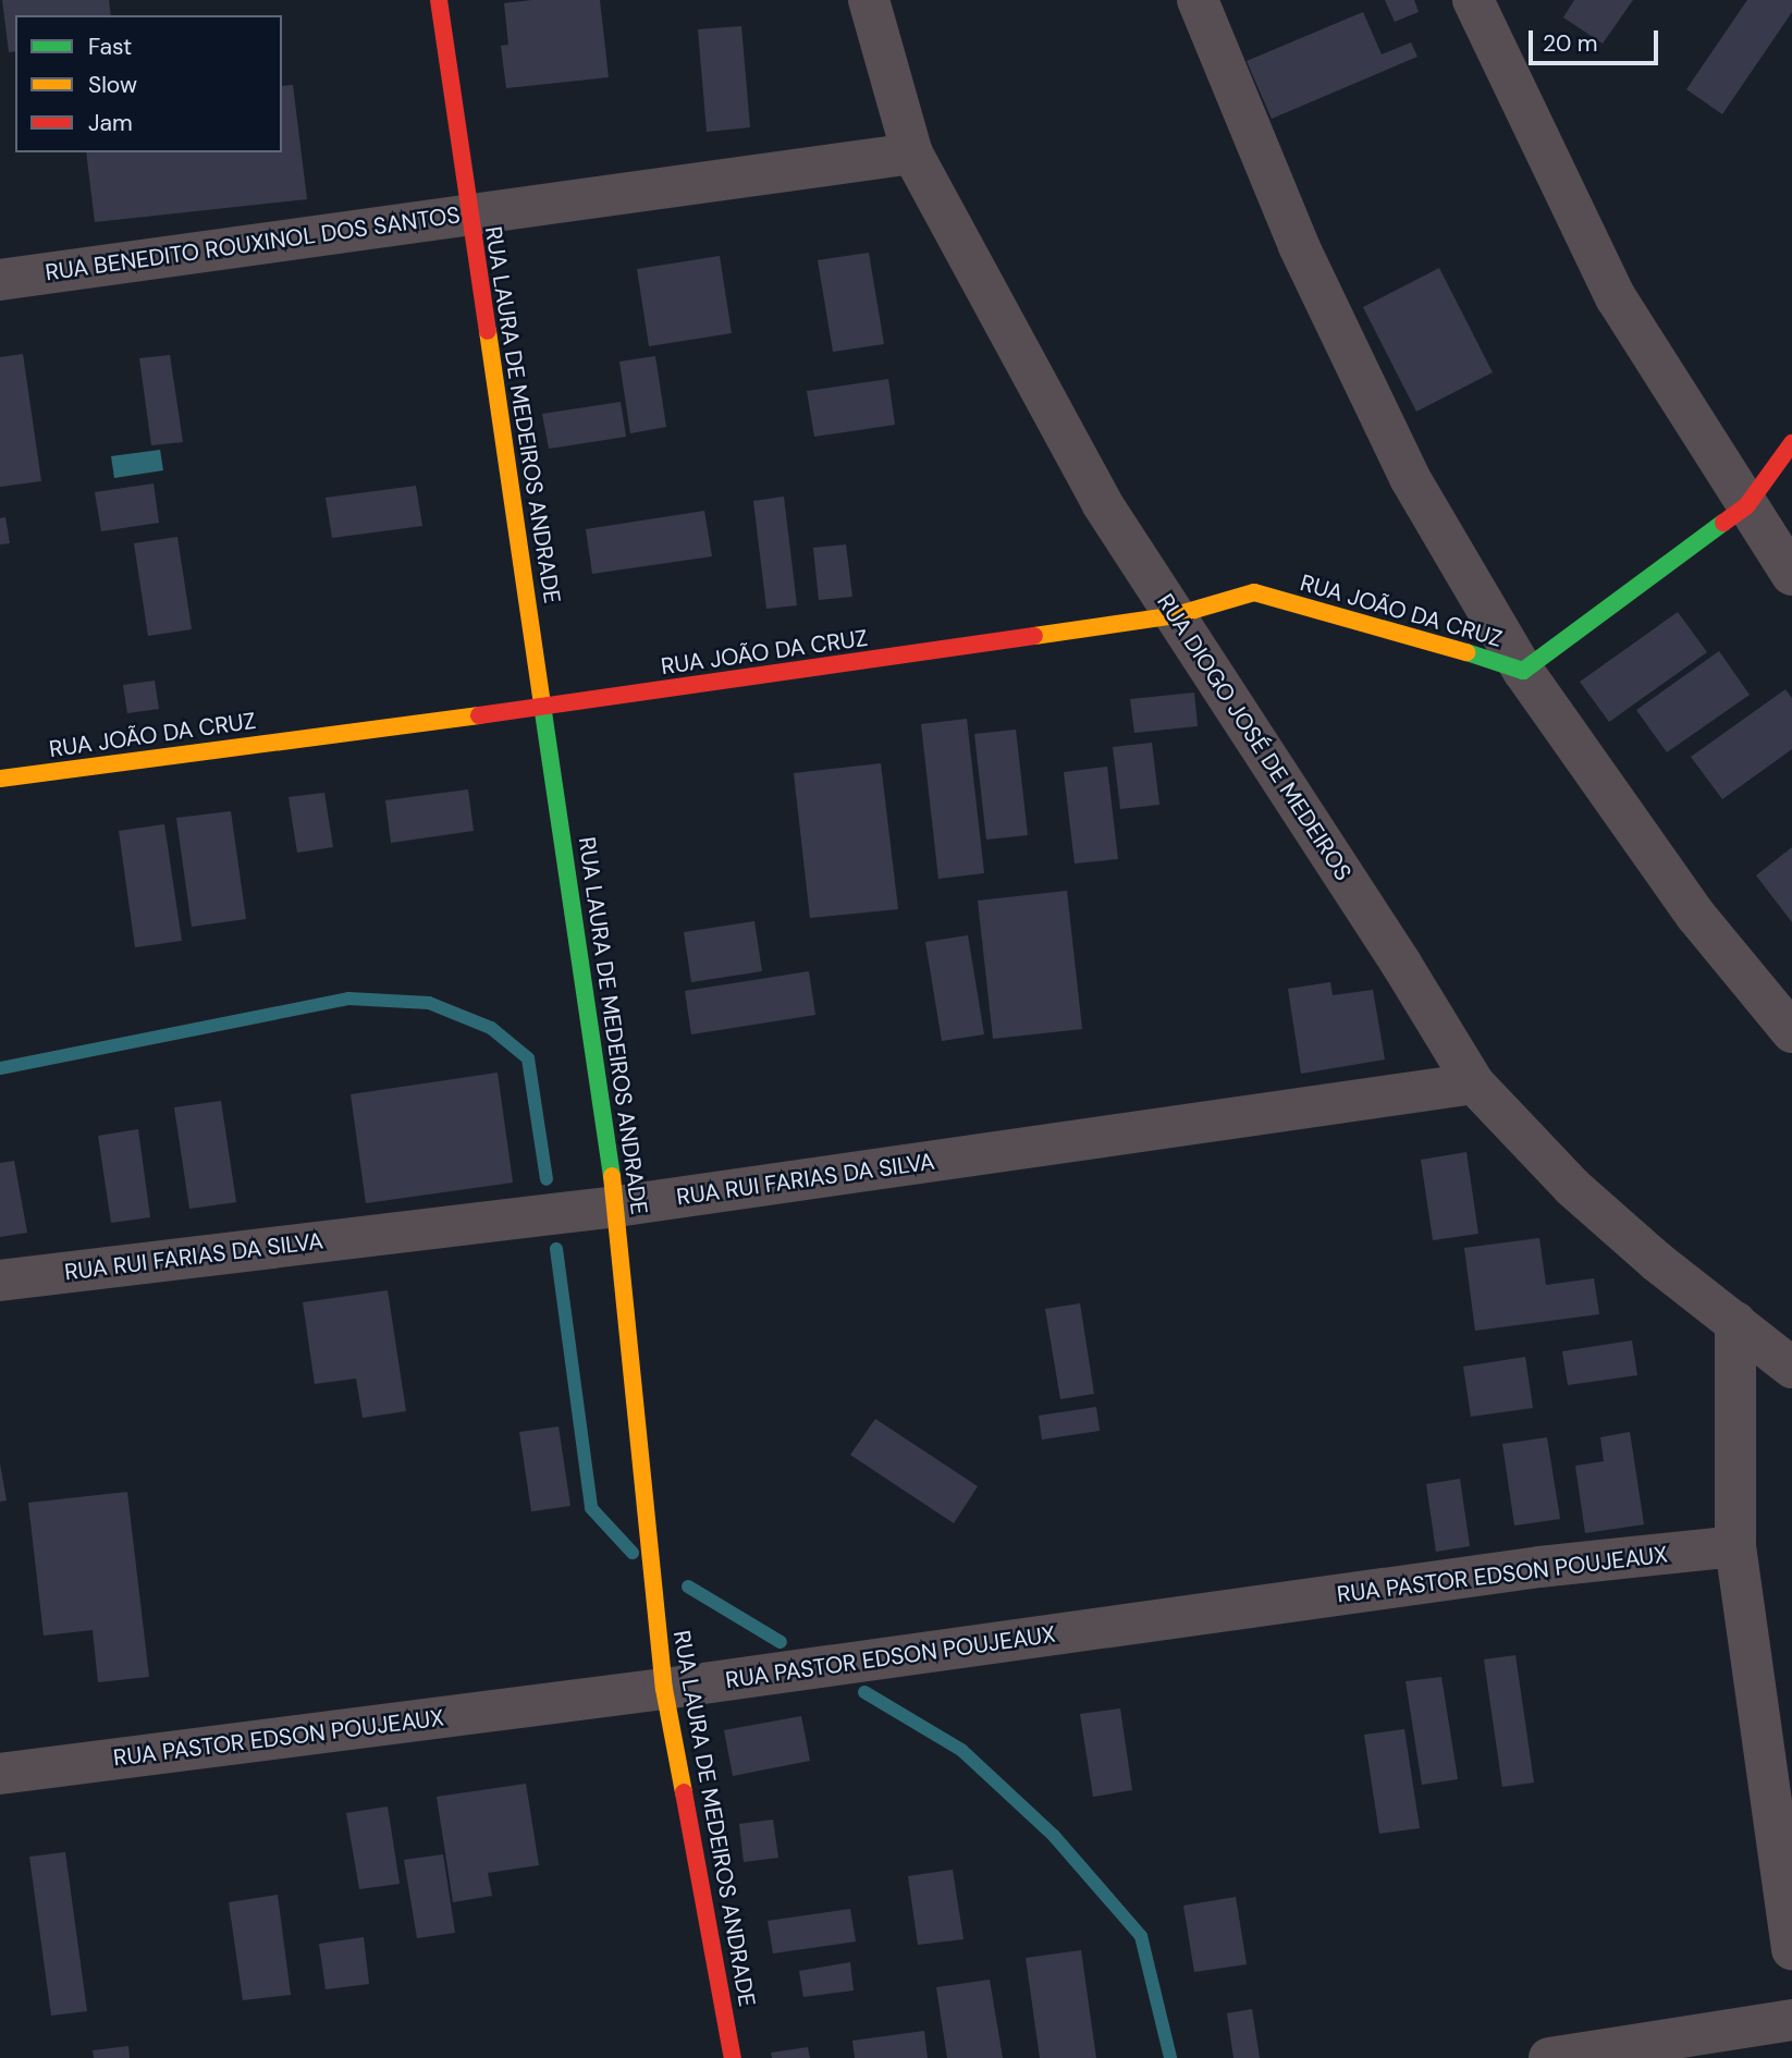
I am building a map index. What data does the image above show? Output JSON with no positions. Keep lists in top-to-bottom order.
{
  "streets": {
    "street": [
      "RUA BENEDITO ROUXINOL DOS SANTOS",
      "RUA LAURA DE MEDEIROS ANDRADE",
      "RUA JOÃO DA CRUZ",
      "RUA DIOGO JOSÉ DE MEDEIROS",
      "RUA RUI FARIAS DA SILVA",
      "RUA PASTOR EDSON POUJEAUX"
    ]
  },
  "crossings": [
    ["RUA BENEDITO ROUXINOL DOS SANTOS", "RUA LAURA DE MEDEIROS ANDRADE"],
    ["RUA BENEDITO ROUXINOL DOS SANTOS", "RUA DIOGO JOSÉ DE MEDEIROS"],
    ["RUA LAURA DE MEDEIROS ANDRADE", "RUA JOÃO DA CRUZ"],
    ["RUA LAURA DE MEDEIROS ANDRADE", "RUA RUI FARIAS DA SILVA"],
    ["RUA LAURA DE MEDEIROS ANDRADE", "RUA PASTOR EDSON POUJEAUX"],
    ["RUA JOÃO DA CRUZ", "RUA DIOGO JOSÉ DE MEDEIROS"],
    ["RUA DIOGO JOSÉ DE MEDEIROS", "RUA RUI FARIAS DA SILVA"]
  ],
  "legend": ["Fast", "Slow", "Jam"],
  "scale_bar": "20 m"
}
